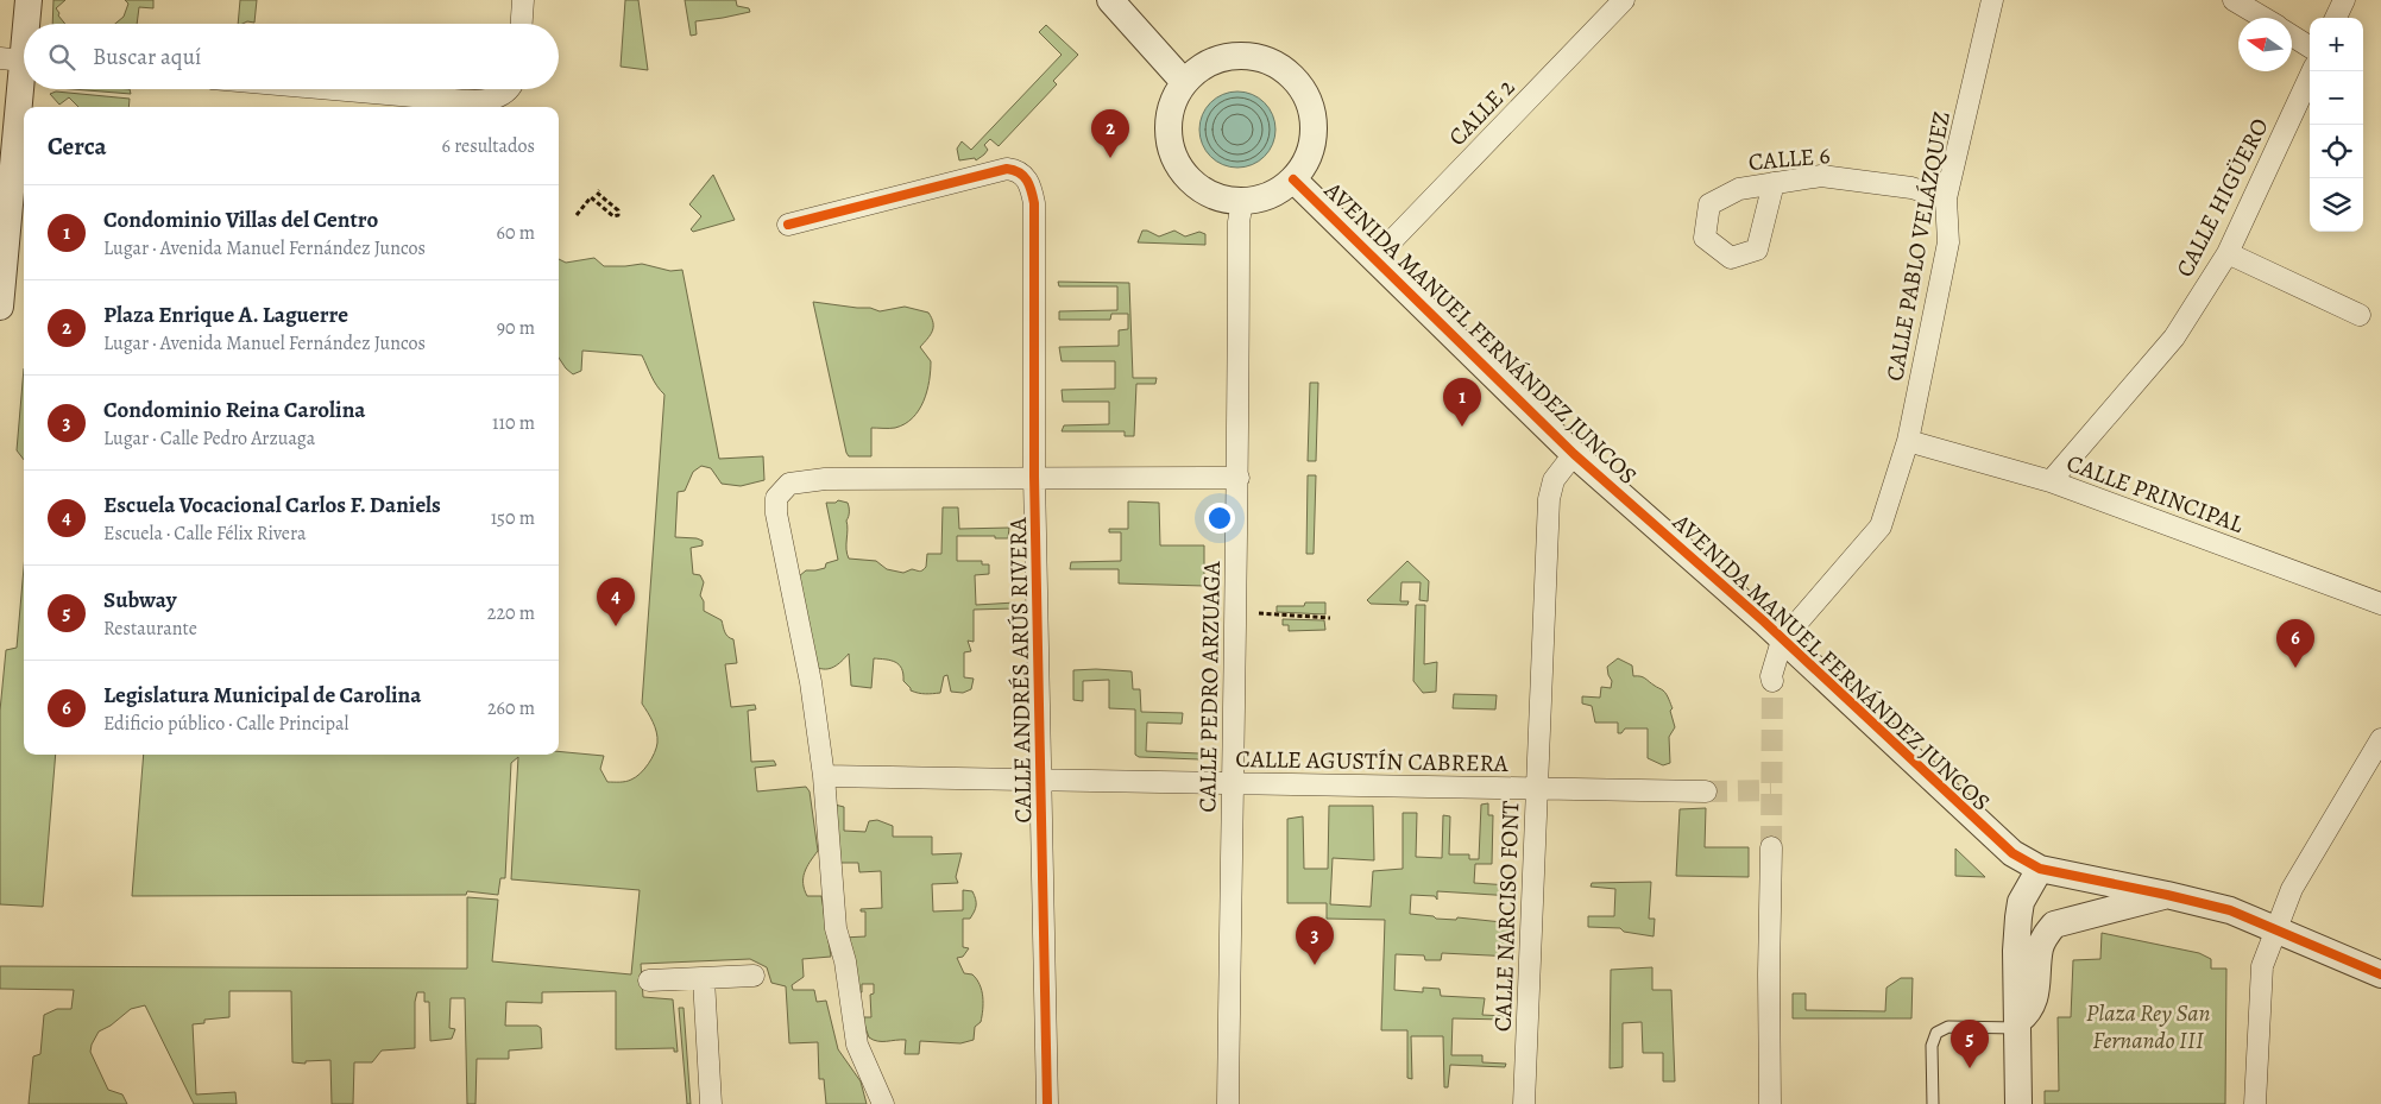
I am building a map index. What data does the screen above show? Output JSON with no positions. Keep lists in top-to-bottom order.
{
  "streets": {
    "street": [
      "CALLE 2",
      "CALLE 6",
      "CALLE HIGÜERO",
      "CALLE PABLO VELÁZQUEZ",
      "AVENIDA MANUEL FERNÁNDEZ JUNCOS",
      "CALLE PRINCIPAL",
      "CALLE ANDRÉS ARÚS RIVERA",
      "CALLE PEDRO ARZUAGA",
      "CALLE AGUSTÍN CABRERA",
      "CALLE NARCISO FONT"
    ]
  },
  "crossings": [
    ["CALLE 2", "AVENIDA MANUEL FERNÁNDEZ JUNCOS"],
    ["CALLE 6", "CALLE PABLO VELÁZQUEZ"],
    ["CALLE HIGÜERO", "CALLE PRINCIPAL"],
    ["CALLE PABLO VELÁZQUEZ", "AVENIDA MANUEL FERNÁNDEZ JUNCOS"],
    ["CALLE PABLO VELÁZQUEZ", "CALLE PRINCIPAL"],
    ["AVENIDA MANUEL FERNÁNDEZ JUNCOS", "CALLE PEDRO ARZUAGA"],
    ["AVENIDA MANUEL FERNÁNDEZ JUNCOS", "CALLE NARCISO FONT"],
    ["CALLE ANDRÉS ARÚS RIVERA", "CALLE AGUSTÍN CABRERA"],
    ["CALLE PEDRO ARZUAGA", "CALLE AGUSTÍN CABRERA"],
    ["CALLE AGUSTÍN CABRERA", "CALLE NARCISO FONT"]
  ],
  "parks": ["Plaza Rey San Fernando III"],
  "north": "left",
  "page": {
    "map_buttons": ["+", "−"],
    "search": "Buscar aquí",
    "heading": ["Cerca", "6 resultados"],
    "pins": [
      "2",
      "1",
      "4",
      "6",
      "3",
      "5"
    ],
    "list": [
      {
        "mark": "1",
        "name": "Condominio Villas del Centro",
        "note": "Lugar · Avenida Manuel Fernández Juncos",
        "value": "60 m"
      },
      {
        "mark": "2",
        "name": "Plaza Enrique A. Laguerre",
        "note": "Lugar · Avenida Manuel Fernández Juncos",
        "value": "90 m"
      },
      {
        "mark": "3",
        "name": "Condominio Reina Carolina",
        "note": "Lugar · Calle Pedro Arzuaga",
        "value": "110 m"
      },
      {
        "mark": "4",
        "name": "Escuela Vocacional Carlos F. Daniels",
        "note": "Escuela · Calle Félix Rivera",
        "value": "150 m"
      },
      {
        "mark": "5",
        "name": "Subway",
        "note": "Restaurante",
        "value": "220 m"
      },
      {
        "mark": "6",
        "name": "Legislatura Municipal de Carolina",
        "note": "Edificio público · Calle Principal",
        "value": "260 m"
      }
    ]
  }
}
